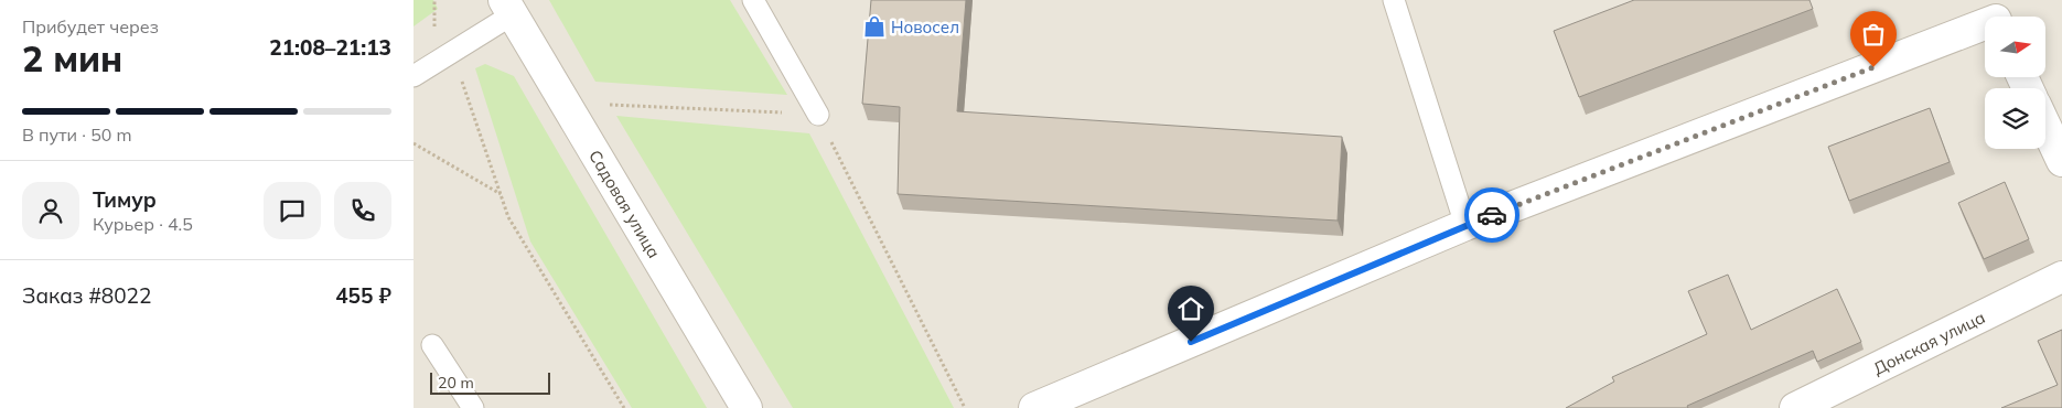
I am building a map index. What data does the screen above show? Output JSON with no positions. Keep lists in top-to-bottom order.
{
  "streets": {
    "street": ["Садовая улица", "Донская улица"]
  },
  "places": {
    "shop": ["Новосел"]
  },
  "scale_bar": "20 m",
  "north": "right",
  "page": {
    "heading": ["2 мин", "Прибудет через", "21:08–21:13"],
    "panel": [
      "Тимур",
      "Курьер · 4.5",
      "Заказ #8022",
      "455 ₽"
    ],
    "bar": "В пути · 50 m",
    "scale": "20 m"
  }
}
